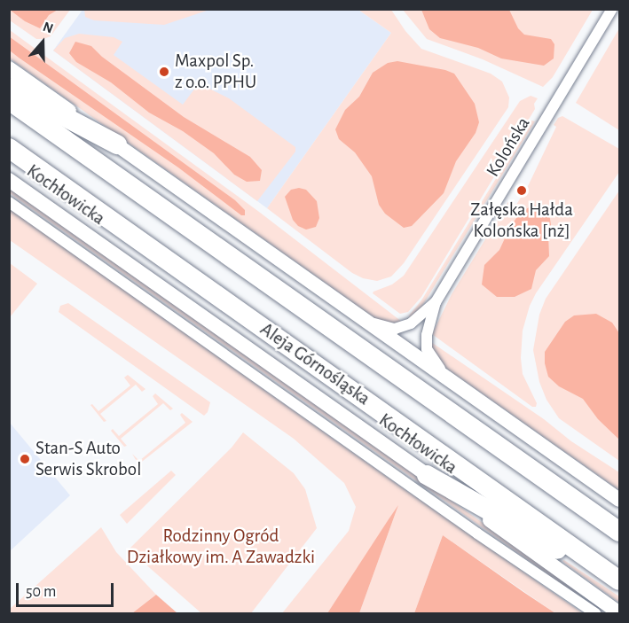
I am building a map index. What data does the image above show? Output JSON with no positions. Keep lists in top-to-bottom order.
{
  "streets": {
    "highway": ["Aleja Górnośląska"],
    "main road": ["Kochłowicka"],
    "street": ["Kolońska"]
  },
  "parks": ["Rodzinny Ogród Działkowy im. A Zawadzki"],
  "places": ["Maxpol Sp. z o.o. PPHU", "Załęska Hałda Kolońska [nż]", "Stan-S Auto Serwis Skrobol"],
  "scale_bar": "50 m",
  "north": "top"
}
